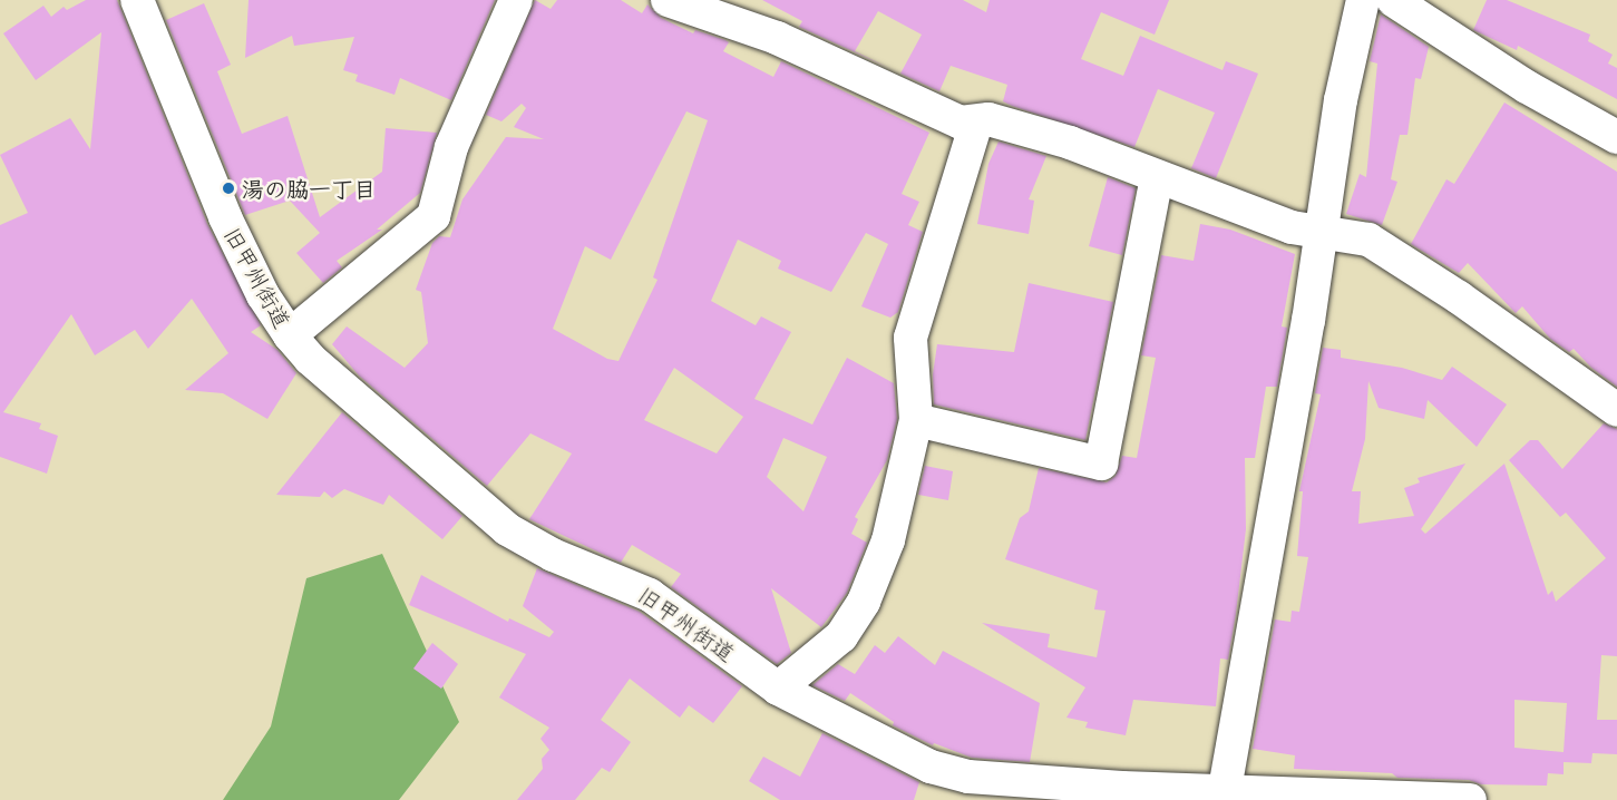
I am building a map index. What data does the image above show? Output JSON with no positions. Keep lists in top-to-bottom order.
{
  "streets": {
    "street": ["旧甲州街道"]
  },
  "places": ["湯の脇一丁目"]
}
